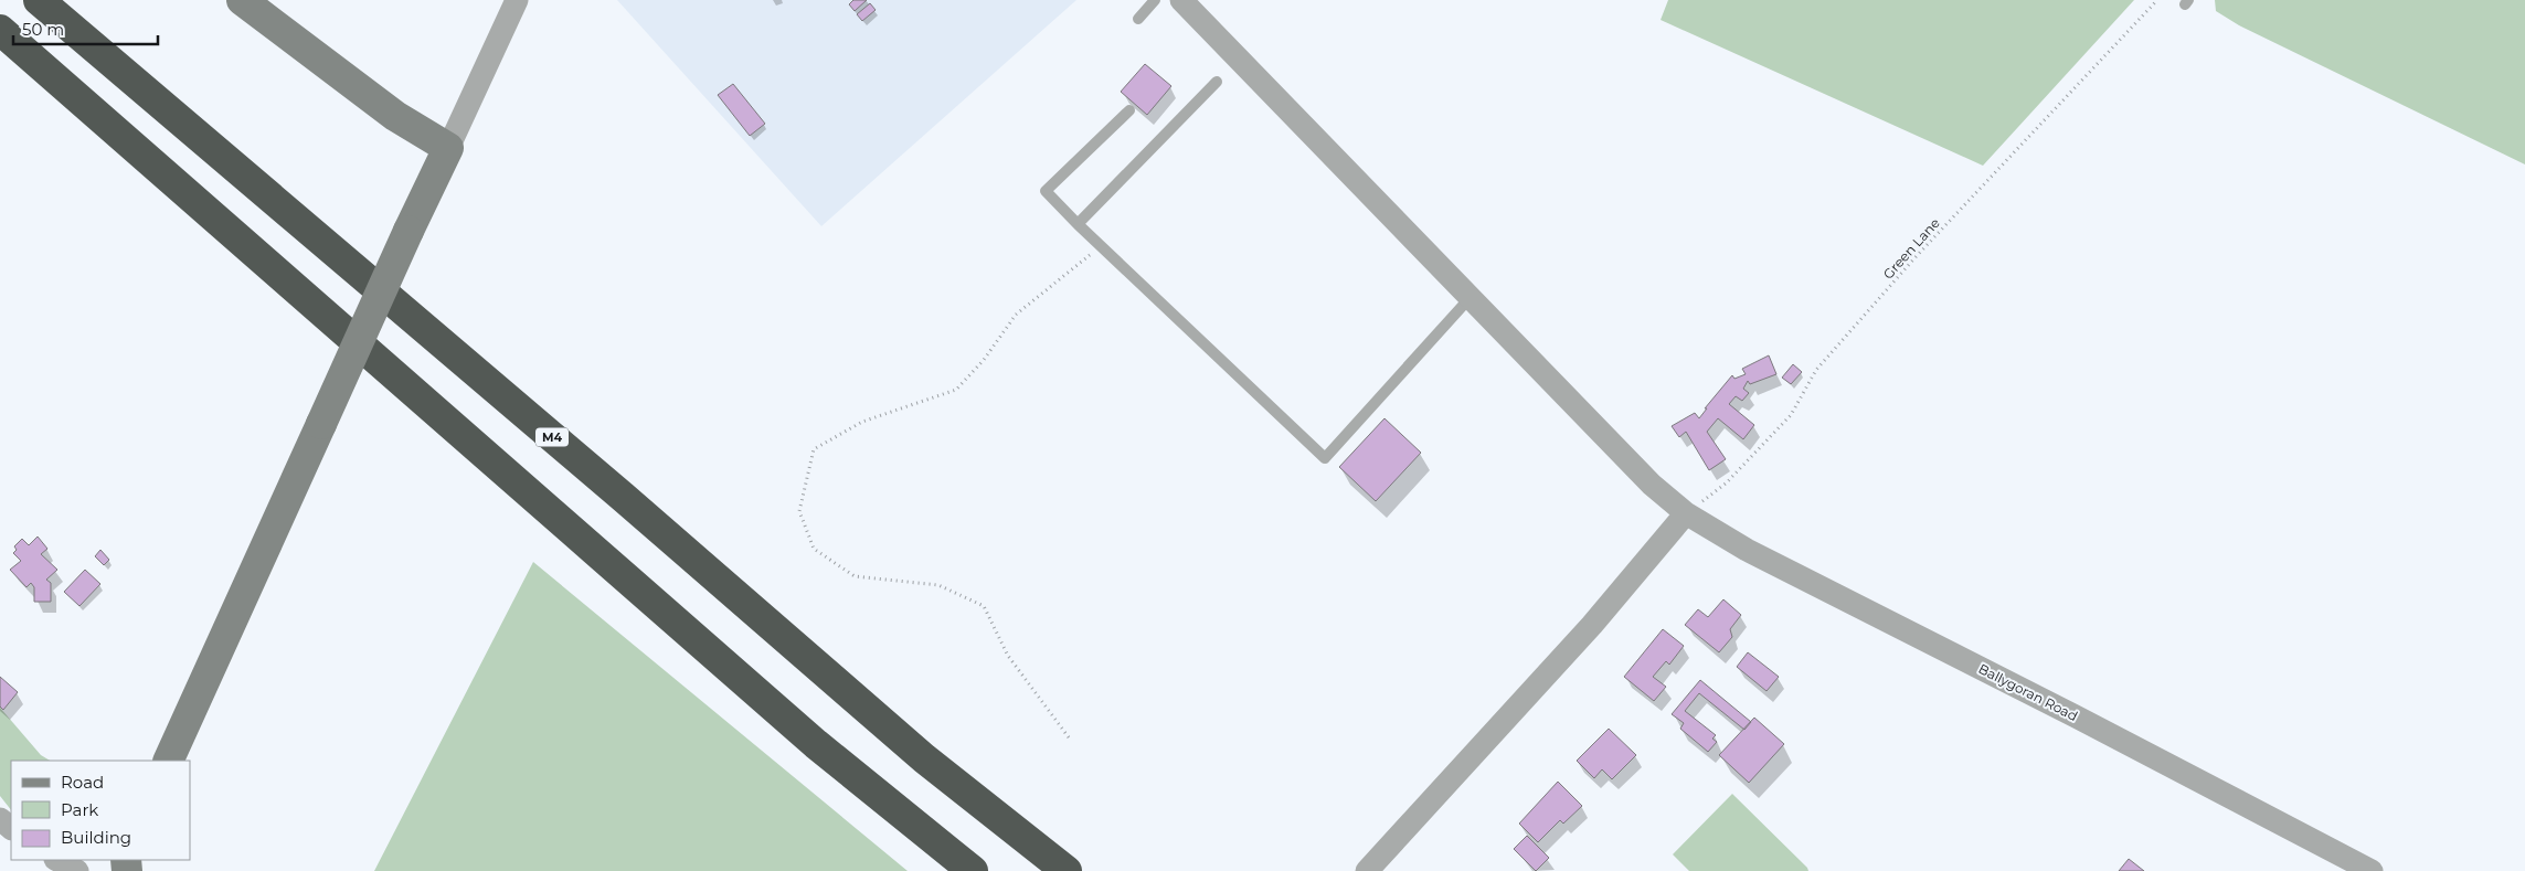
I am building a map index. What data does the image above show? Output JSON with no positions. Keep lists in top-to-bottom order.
{
  "streets": {
    "highway": ["M4"],
    "street": ["Ballygoran Road"],
    "path": ["Green Lane"]
  },
  "crossings": [
    ["Green Lane", "Ballygoran Road"]
  ],
  "legend": ["Road", "Park", "Building"],
  "scale_bar": "50 m"
}
